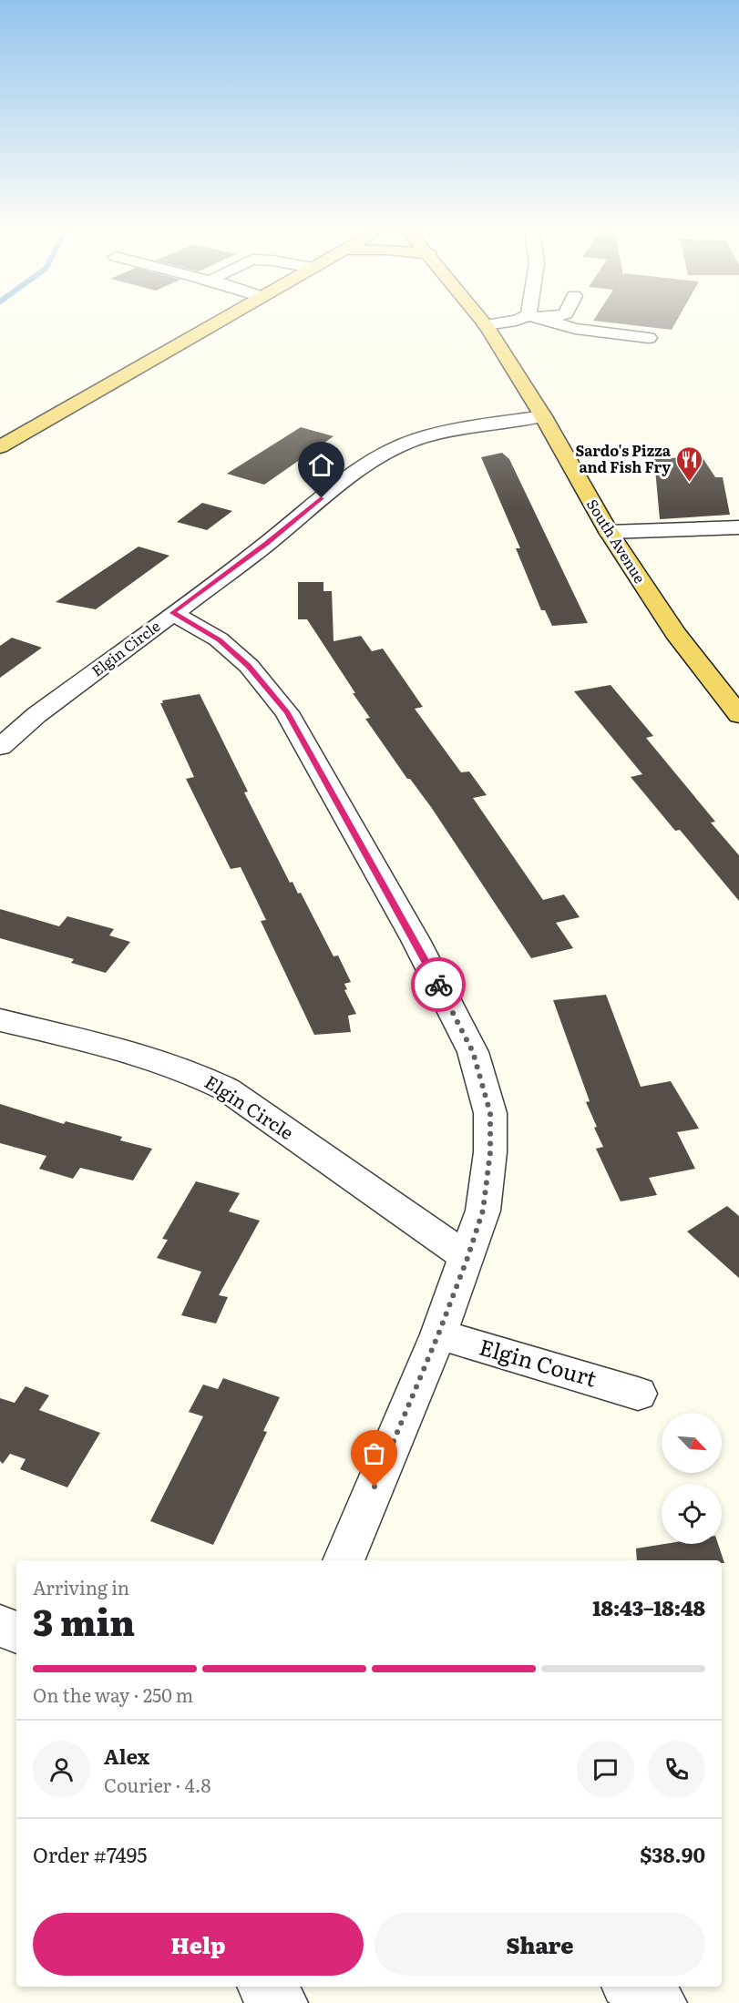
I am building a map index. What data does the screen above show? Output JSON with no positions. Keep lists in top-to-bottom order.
{
  "streets": {
    "main road": ["South Avenue"],
    "street": ["Elgin Circle", "Elgin Court"]
  },
  "crossings": [
    ["South Avenue", "Elgin Circle"]
  ],
  "places": {
    "restaurant": ["Sardo's Pizza and Fish Fry"]
  },
  "north": "bottom right",
  "page": {
    "heading": ["3 min", "Arriving in", "18:43–18:48"],
    "panel": [
      "Alex",
      "Courier · 4.8",
      "Order #7495",
      "$38.90"
    ],
    "bar": "On the way · 250 m",
    "buttons": ["Help", "Share"]
  }
}
